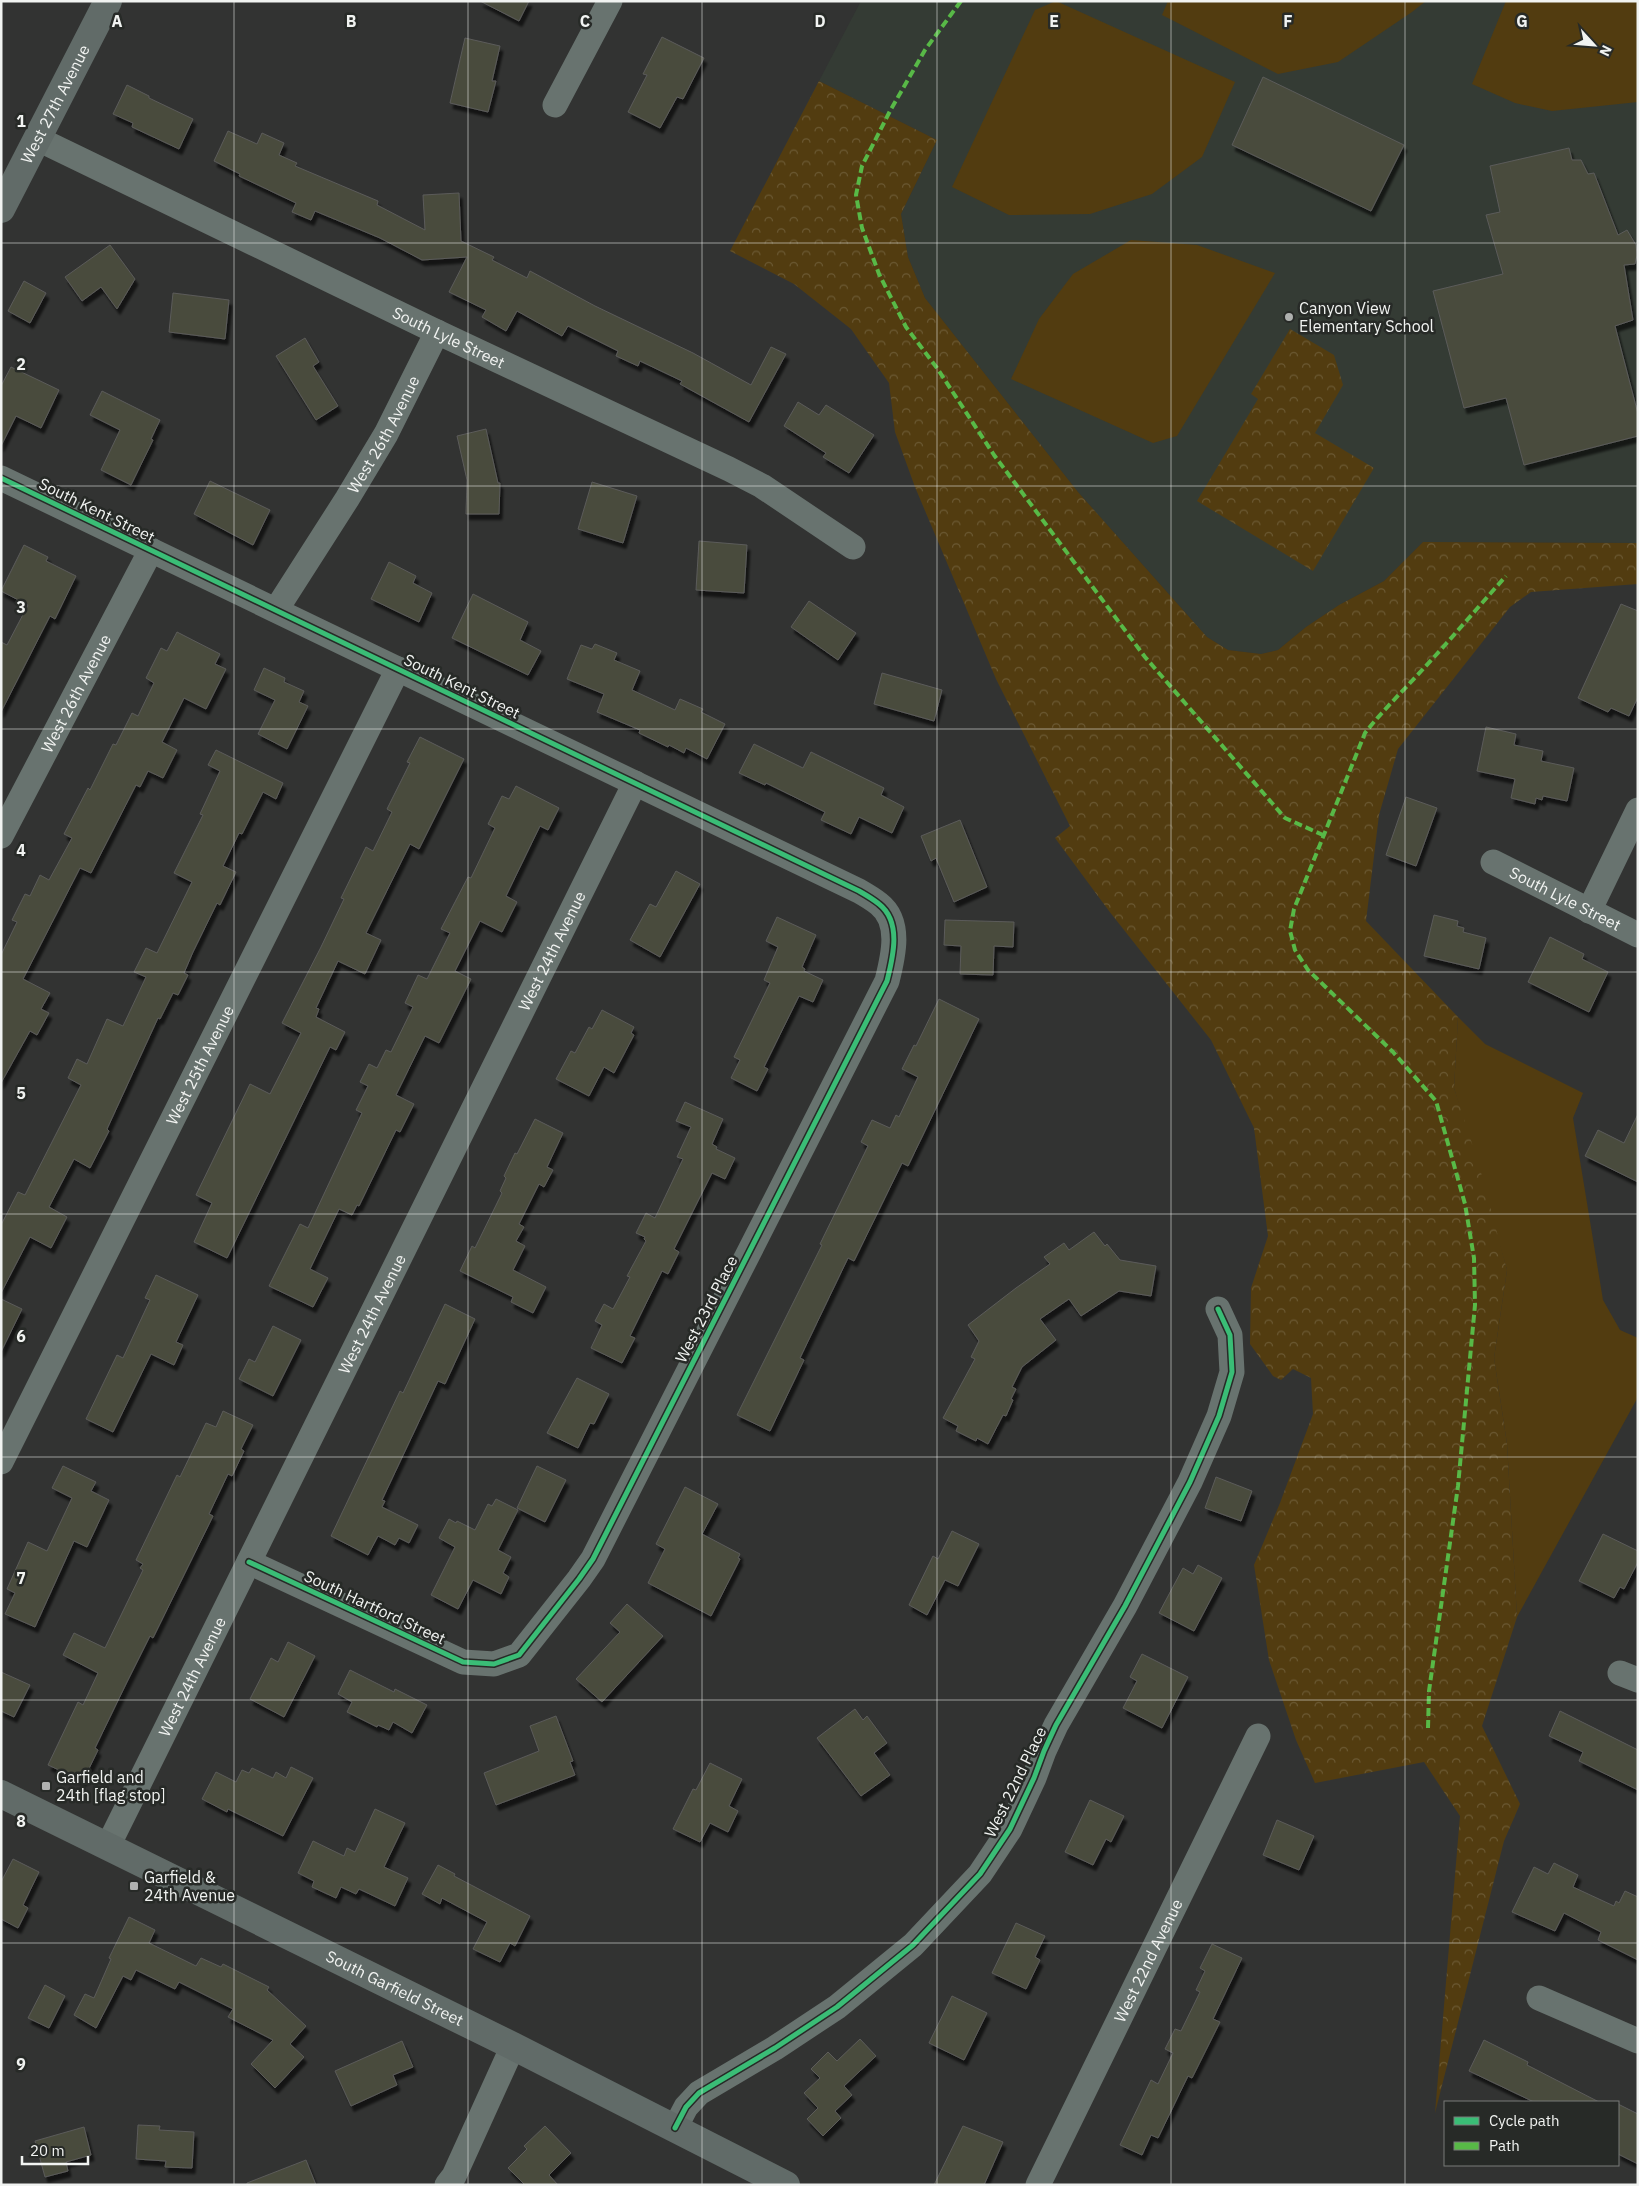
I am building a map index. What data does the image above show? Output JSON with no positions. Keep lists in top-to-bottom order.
{
  "streets": {
    "street": [
      "West 27th Avenue",
      "South Lyle Street",
      "West 26th Avenue",
      "South Kent Street",
      "West 24th Avenue",
      "West 25th Avenue",
      "West 23rd Place",
      "South Hartford Street",
      "West 22nd Place",
      "West 22nd Avenue",
      "South Garfield Street"
    ]
  },
  "crossings": [
    ["West 27th Avenue", "South Lyle Street"],
    ["South Lyle Street", "West 26th Avenue"],
    ["West 26th Avenue", "South Kent Street"],
    ["South Kent Street", "West 24th Avenue"],
    ["South Kent Street", "West 25th Avenue"],
    ["South Kent Street", "West 23rd Place"],
    ["West 24th Avenue", "South Hartford Street"],
    ["West 24th Avenue", "South Garfield Street"],
    ["West 23rd Place", "South Hartford Street"],
    ["West 22nd Place", "South Garfield Street"]
  ],
  "places": {
    "other": ["Canyon View Elementary School"],
    "transit": ["Garfield and 24th [flag stop]", "Garfield & 24th Avenue"]
  },
  "legend": ["Cycle path", "Path"],
  "scale_bar": "20 m",
  "north": "bottom right",
  "grid": {
    "columns": [
      "A",
      "B",
      "C",
      "D",
      "E",
      "F",
      "G"
    ],
    "rows": [
      "1",
      "2",
      "3",
      "4",
      "5",
      "6",
      "7",
      "8",
      "9"
    ]
  }
}
